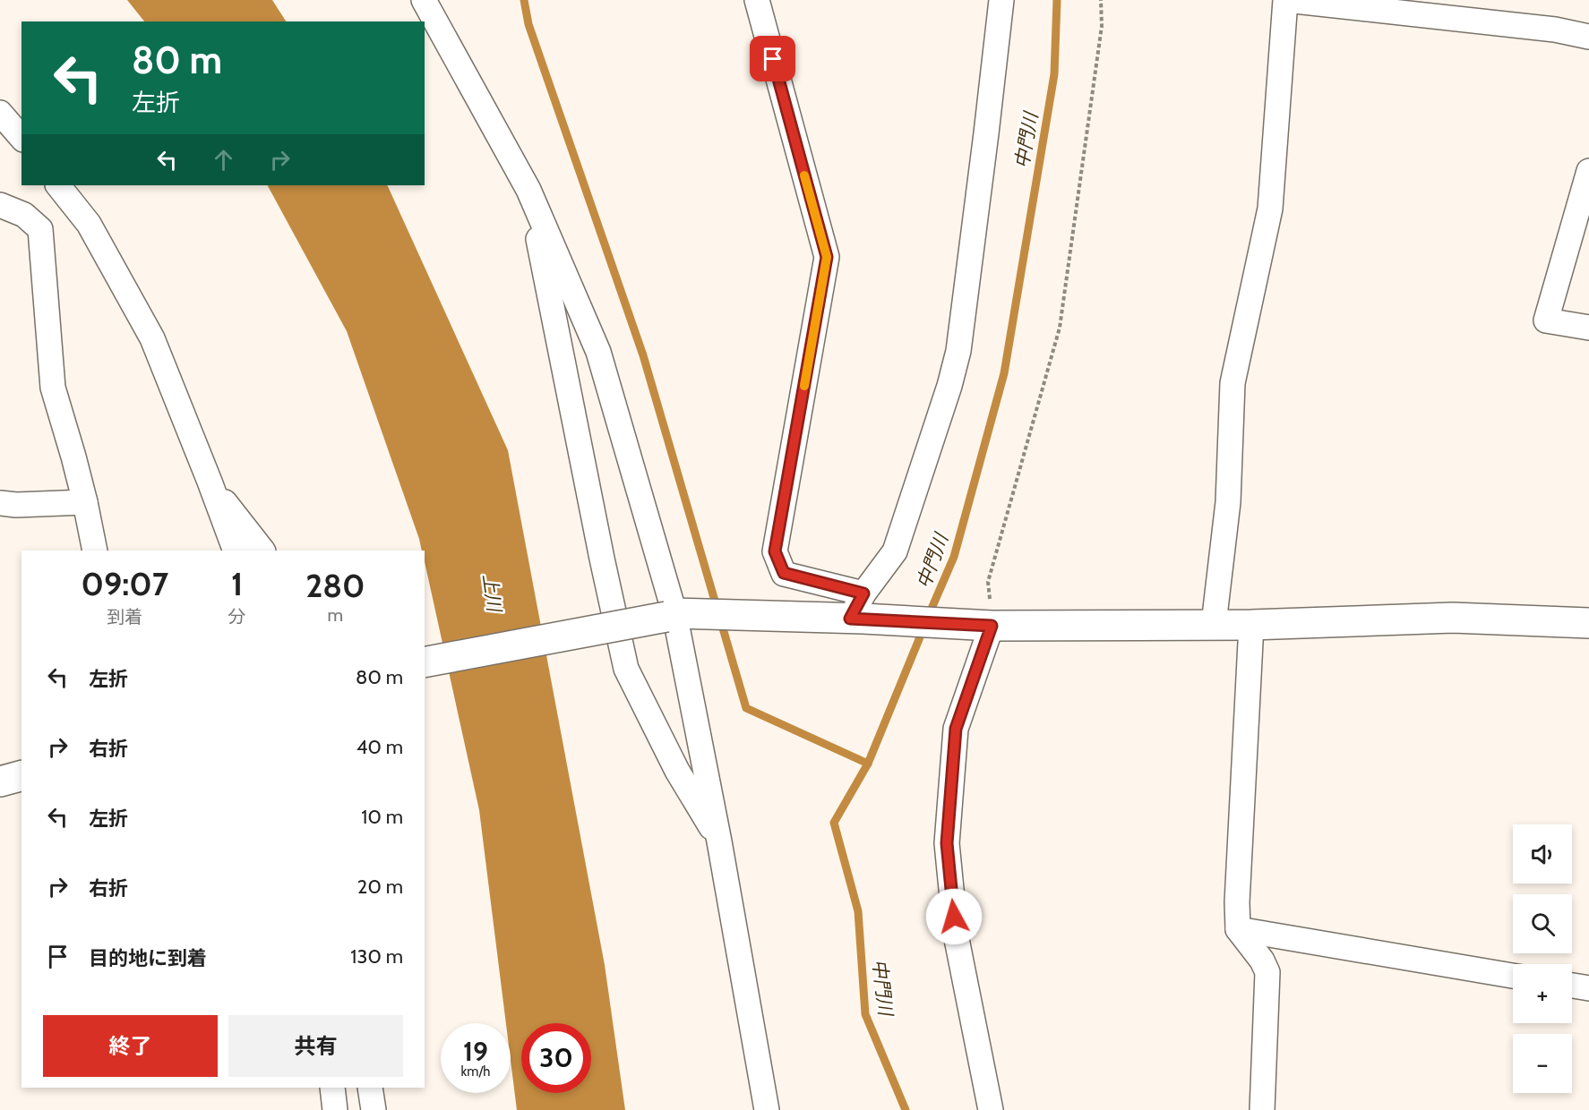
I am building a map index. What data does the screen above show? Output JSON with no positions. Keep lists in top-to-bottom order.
{
  "water": ["中門川", "上川"],
  "page": {
    "turn": ["80 m", "左折"],
    "eta": [
      "09:07",
      "到着",
      "1",
      "分",
      "280",
      "m"
    ],
    "list": [
      {
        "name": "左折",
        "value": "80 m"
      },
      {
        "name": "右折",
        "value": "40 m"
      },
      {
        "name": "左折",
        "value": "10 m"
      },
      {
        "name": "右折",
        "value": "20 m"
      },
      {
        "name": "目的地に到着",
        "value": "130 m"
      }
    ],
    "map_buttons": ["+", "−"],
    "buttons": ["終了", "共有"],
    "speed": "19 km/h",
    "limit": "30"
  }
}
